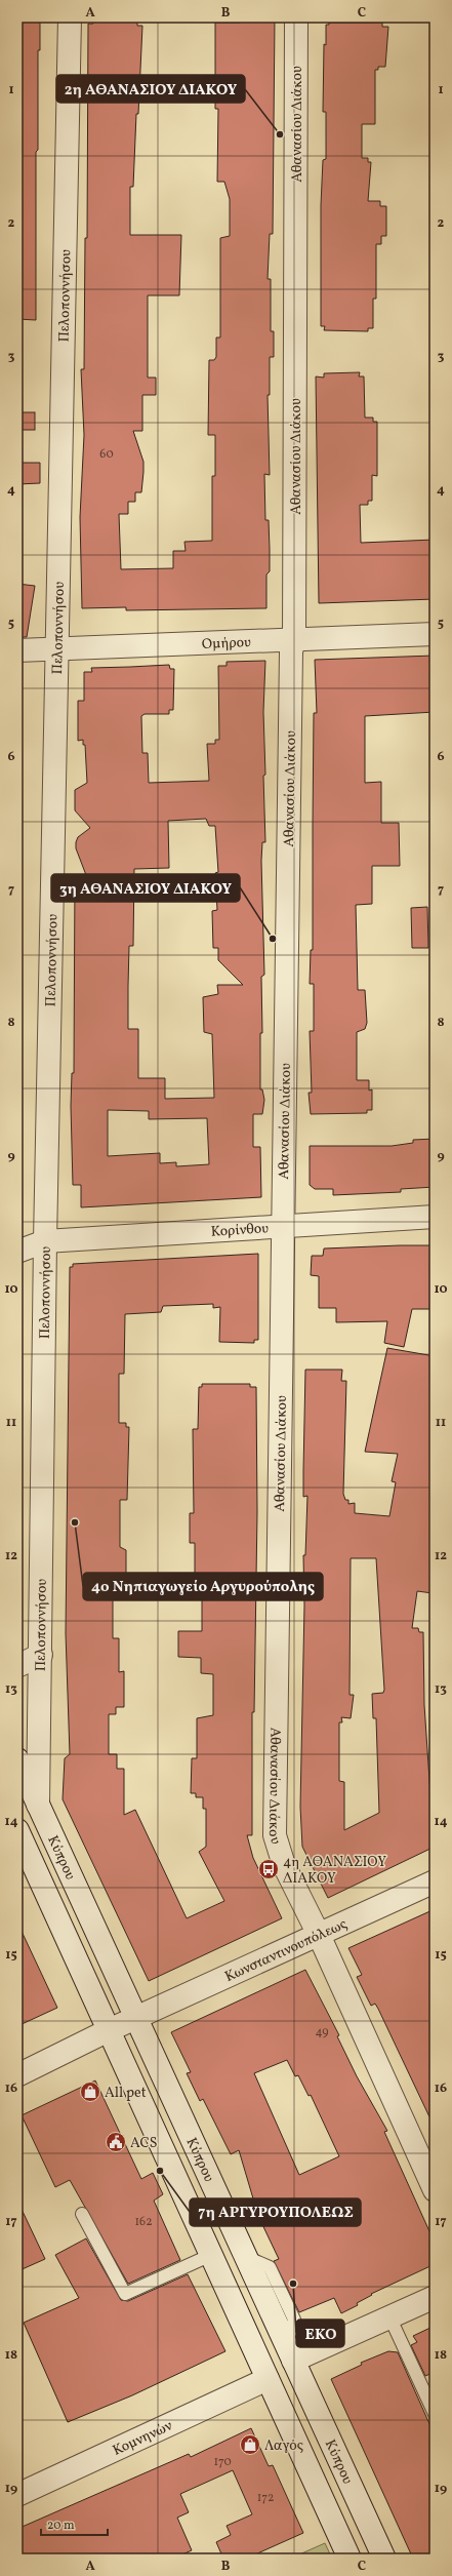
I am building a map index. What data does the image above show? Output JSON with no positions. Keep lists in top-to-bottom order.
{
  "streets": {
    "street": [
      "Αθανασίου Διάκου",
      "Πελοποννήσου",
      "Ομήρου",
      "Κορίνθου",
      "Κύπρου",
      "Κωνσταντινουπόλεως",
      "Κομνηνών"
    ]
  },
  "crossings": [
    ["Αθανασίου Διάκου", "Ομήρου"],
    ["Αθανασίου Διάκου", "Κορίνθου"],
    ["Αθανασίου Διάκου", "Κωνσταντινουπόλεως"],
    ["Πελοποννήσου", "Ομήρου"],
    ["Πελοποννήσου", "Κορίνθου"],
    ["Πελοποννήσου", "Κύπρου"],
    ["Κύπρου", "Κωνσταντινουπόλεως"],
    ["Κύπρου", "Κομνηνών"]
  ],
  "places": {
    "other": [
      "2η ΑΘΑΝΑΣΙΟΥ ΔΙΑΚΟΥ",
      "3η ΑΘΑΝΑΣΙΟΥ ΔΙΑΚΟΥ",
      "4ο Νηπιαγωγείο Αργυρούπολης",
      "7η ΑΡΓΥΡΟΥΠΟΛΕΩΣ",
      "EKO"
    ],
    "bus stop": ["4η ΑΘΑΝΑΣΙΟΥ ΔΙΑΚΟΥ"],
    "shop": ["All pet", "Λαγός"],
    "public building": ["ACS"]
  },
  "house_numbers": [
    "60",
    "49",
    "162",
    "170",
    "172"
  ],
  "scale_bar": "20 m",
  "grid": {
    "columns": ["A", "B", "C"],
    "rows": [
      "1",
      "2",
      "3",
      "4",
      "5",
      "6",
      "7",
      "8",
      "9",
      "10",
      "11",
      "12",
      "13",
      "14",
      "15",
      "16",
      "17",
      "18",
      "19"
    ]
  }
}
